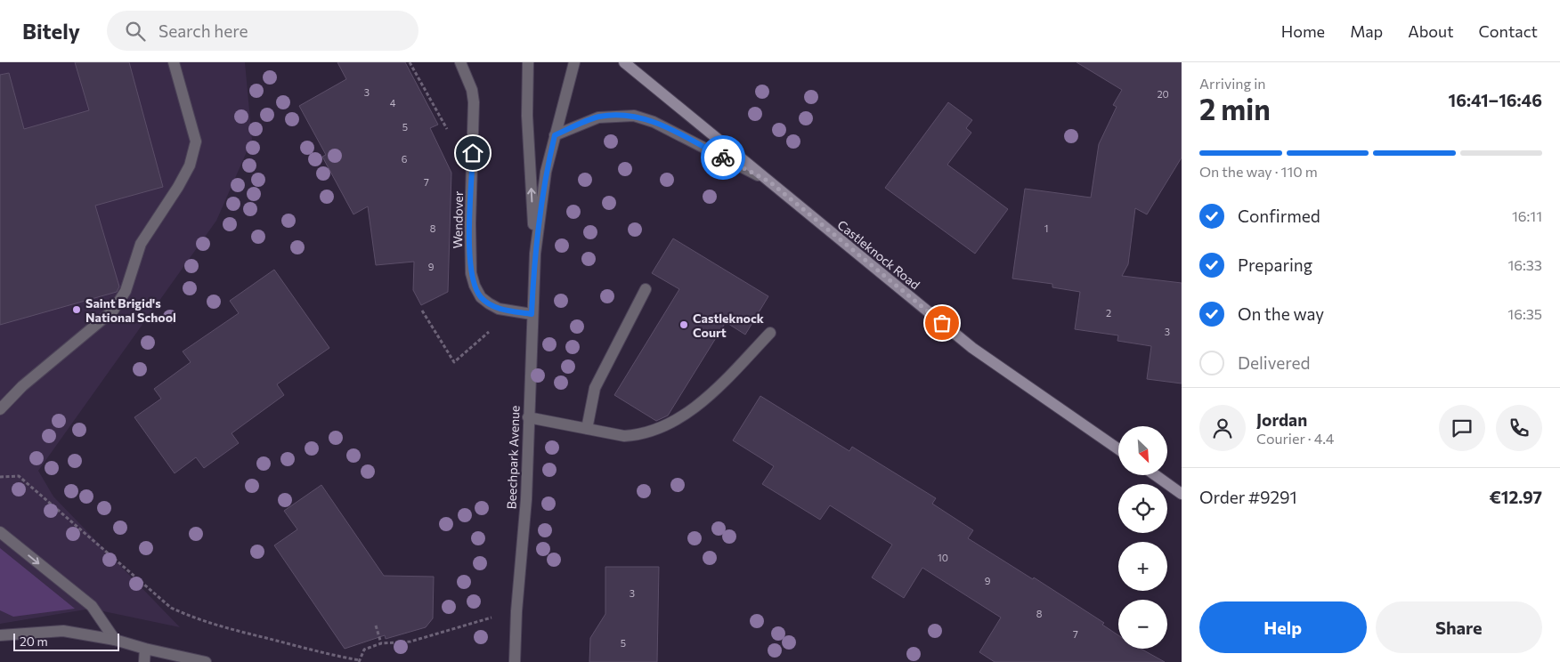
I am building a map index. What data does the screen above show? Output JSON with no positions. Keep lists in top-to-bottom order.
{
  "streets": {
    "main road": ["Castleknock Road"],
    "street": ["Wendover", "Beechpark Avenue"]
  },
  "crossings": [
    ["Wendover", "Beechpark Avenue"]
  ],
  "places": ["Saint Brigid's National School", "Castleknock Court"],
  "house_numbers": [
    "3",
    "20",
    "4",
    "5",
    "6",
    "7",
    "8",
    "1",
    "9",
    "2",
    "3",
    "10",
    "9",
    "3",
    "8",
    "7",
    "5"
  ],
  "scale_bar": "20 m",
  "north": "bottom right",
  "page": {
    "header": "Bitely",
    "search": "Search here",
    "nav": [
      "Home",
      "Map",
      "About",
      "Contact"
    ],
    "heading": ["2 min", "Arriving in", "16:41–16:46"],
    "panel": [
      "Jordan",
      "Courier · 4.4",
      "Order #9291",
      "€12.97"
    ],
    "bar": "On the way · 110 m",
    "list": [
      ["Confirmed", "16:11"],
      ["Preparing", "16:33"],
      ["On the way", "16:35"],
      "Delivered"
    ],
    "map_buttons": ["+", "−"],
    "buttons": ["Help", "Share"],
    "scale": "20 m"
  }
}
